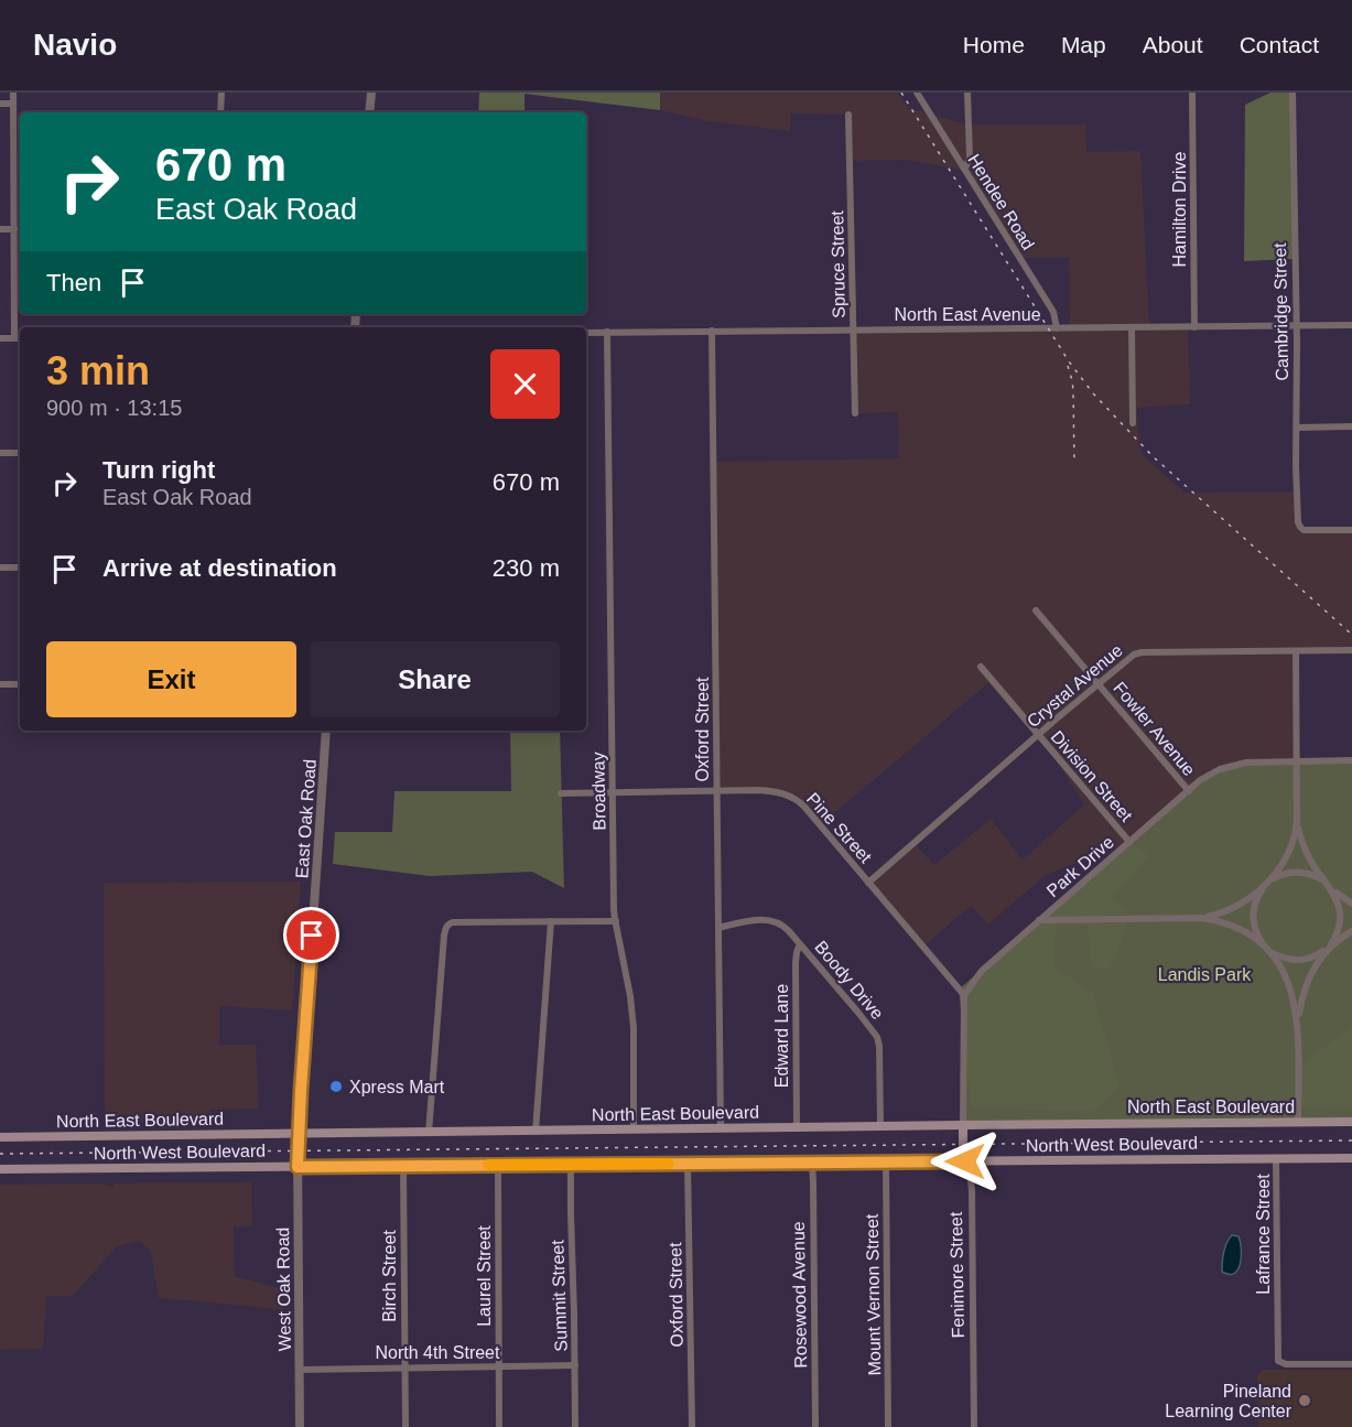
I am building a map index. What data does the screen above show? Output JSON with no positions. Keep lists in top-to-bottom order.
{
  "streets": {
    "main road": ["North East Boulevard", "North West Boulevard", "Fenimore Street"],
    "street": [
      "Hendee Road",
      "Hamilton Drive",
      "Spruce Street",
      "Cambridge Street",
      "North East Avenue",
      "Crystal Avenue",
      "Fowler Avenue",
      "Oxford Street",
      "Division Street",
      "Broadway",
      "East Oak Road",
      "Pine Street",
      "Park Drive",
      "Boody Drive",
      "Edward Lane",
      "Lafrance Street",
      "Birch Street",
      "Laurel Street",
      "West Oak Road",
      "Rosewood Avenue",
      "Mount Vernon Street",
      "Summit Street",
      "North 4th Street"
    ]
  },
  "crossings": [
    ["Hendee Road", "North East Avenue"],
    ["Hamilton Drive", "North East Avenue"],
    ["Spruce Street", "North East Avenue"],
    ["Cambridge Street", "North East Avenue"],
    ["North East Avenue", "Oxford Street"],
    ["North East Avenue", "Broadway"],
    ["Crystal Avenue", "Fowler Avenue"],
    ["Crystal Avenue", "Division Street"],
    ["Crystal Avenue", "Pine Street"],
    ["Fowler Avenue", "Park Drive"],
    ["Oxford Street", "Pine Street"],
    ["Oxford Street", "Boody Drive"],
    ["Oxford Street", "North East Boulevard"],
    ["Oxford Street", "North West Boulevard"],
    ["Division Street", "Park Drive"],
    ["Broadway", "Pine Street"],
    ["Broadway", "North East Boulevard"],
    ["East Oak Road", "North East Boulevard"],
    ["East Oak Road", "West Oak Road"],
    ["Pine Street", "Park Drive"],
    ["Boody Drive", "Edward Lane"],
    ["Boody Drive", "North East Boulevard"],
    ["Edward Lane", "North East Boulevard"],
    ["North East Boulevard", "Fenimore Street"],
    ["North West Boulevard", "Lafrance Street"],
    ["North West Boulevard", "Fenimore Street"],
    ["North West Boulevard", "Birch Street"],
    ["North West Boulevard", "Laurel Street"],
    ["North West Boulevard", "West Oak Road"],
    ["North West Boulevard", "Rosewood Avenue"],
    ["North West Boulevard", "Mount Vernon Street"],
    ["North West Boulevard", "Summit Street"],
    ["Birch Street", "North 4th Street"],
    ["Laurel Street", "North 4th Street"],
    ["West Oak Road", "North 4th Street"],
    ["Summit Street", "North 4th Street"]
  ],
  "parks": ["Landis Park"],
  "places": ["Xpress Mart", "Pineland Learning Center"],
  "page": {
    "header": "Navio",
    "nav": [
      "Home",
      "Map",
      "About",
      "Contact"
    ],
    "turn": ["670 m", "East Oak Road"],
    "then": "Then",
    "heading": ["3 min", "900 m · 13:15"],
    "list": [
      {
        "name": "Turn right",
        "note": "East Oak Road",
        "value": "670 m"
      },
      {
        "name": "Arrive at destination",
        "value": "230 m"
      }
    ],
    "buttons": ["Exit", "Share"]
  }
}
